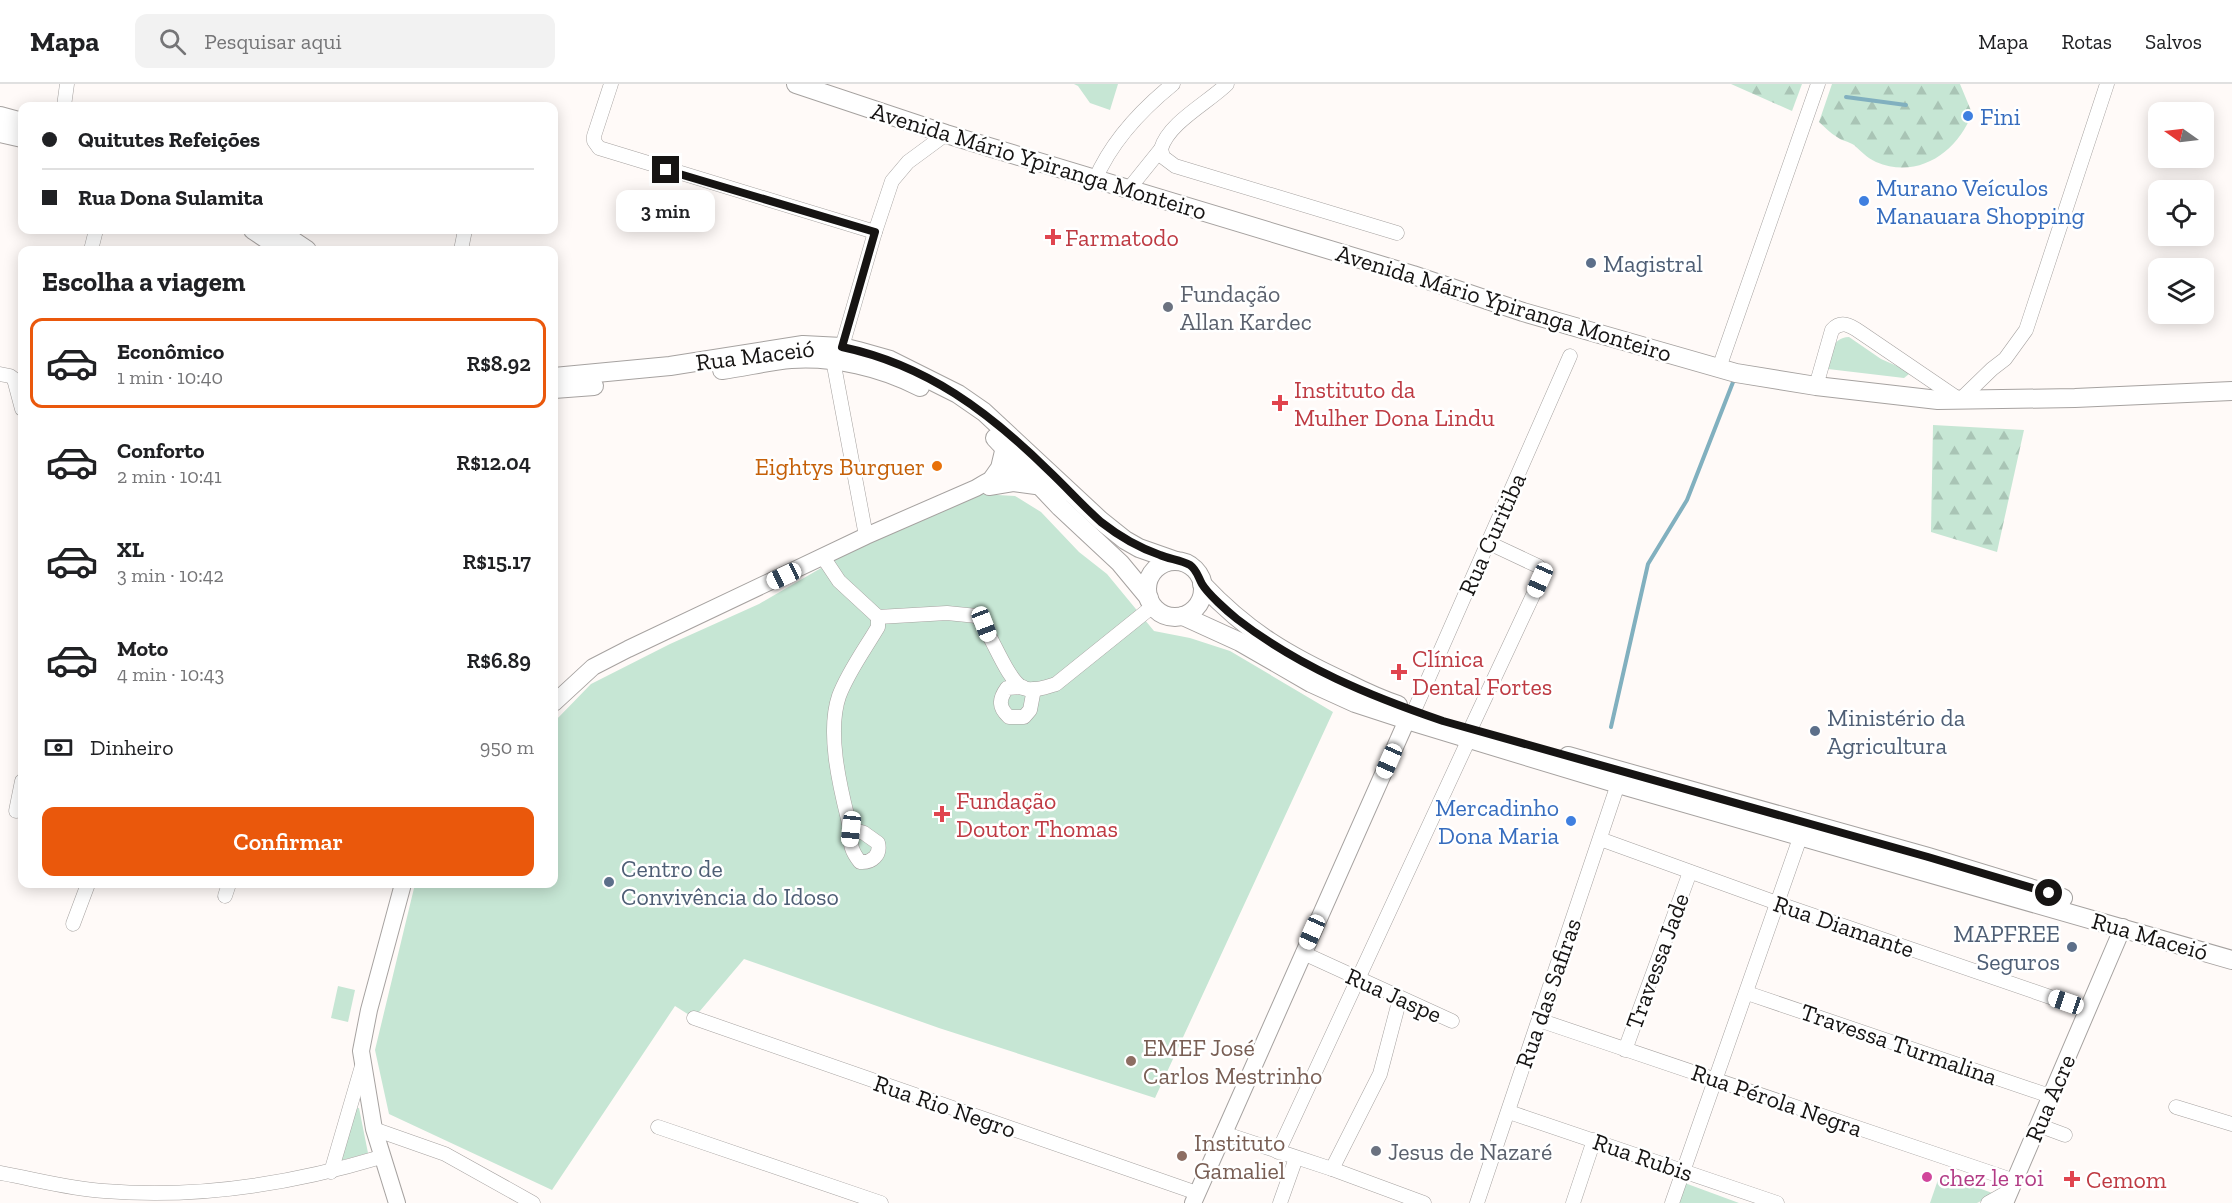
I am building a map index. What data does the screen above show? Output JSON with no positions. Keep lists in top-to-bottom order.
{
  "streets": {
    "main road": ["Avenida Mário Ypiranga Monteiro", "Rua Maceió"],
    "street": [
      "Rua Curitiba",
      "Rua Diamante",
      "Travessa Jade",
      "Rua das Safiras",
      "Rua Jaspe",
      "Travessa Turmalina",
      "Rua Acre",
      "Rua Pérola Negra",
      "Rua Rio Negro",
      "Rua Rubis"
    ]
  },
  "crossings": [
    ["Rua Maceió", "Rua Curitiba"],
    ["Rua Maceió", "Rua das Safiras"],
    ["Rua Maceió", "Rua Acre"],
    ["Rua Curitiba", "Rua Jaspe"],
    ["Rua Curitiba", "Rua Rio Negro"],
    ["Rua Diamante", "Travessa Jade"],
    ["Rua Diamante", "Rua das Safiras"],
    ["Rua Diamante", "Rua Acre"],
    ["Travessa Jade", "Rua Pérola Negra"],
    ["Rua das Safiras", "Rua Pérola Negra"],
    ["Rua das Safiras", "Rua Rubis"],
    ["Travessa Turmalina", "Rua Acre"],
    ["Rua Acre", "Rua Pérola Negra"]
  ],
  "places": {
    "other": [
      "Fini",
      "Murano Veículos Manauara Shopping",
      "Magistral",
      "Fundação Allan Kardec",
      "Eightys Burguer",
      "Ministério da Agricultura",
      "Mercadinho Dona Maria",
      "Centro de Convivência do Idoso",
      "MAPFREE Seguros",
      "EMEF José Carlos Mestrinho",
      "Jesus de Nazaré",
      "Instituto Gamaliel",
      "chez le roi"
    ],
    "health": [
      "Farmatodo",
      "Instituto da Mulher Dona Lindu",
      "Clínica Dental Fortes",
      "Fundação Doutor Thomas",
      "Cemom"
    ]
  },
  "north": "left",
  "page": {
    "header": "Mapa",
    "search": "Pesquisar aqui",
    "nav": ["Mapa", "Rotas", "Salvos"],
    "banner": ["Quitutes Refeições", "Rua Dona Sulamita"],
    "bubble": "3 min",
    "heading": "Escolha a viagem",
    "list": [
      {
        "name": "Econômico",
        "note": "1 min · 10:40",
        "value": "R$8.92"
      },
      {
        "name": "Conforto",
        "note": "2 min · 10:41",
        "value": "R$12.04"
      },
      {
        "name": "XL",
        "note": "3 min · 10:42",
        "value": "R$15.17"
      },
      {
        "name": "Moto",
        "note": "4 min · 10:43",
        "value": "R$6.89"
      }
    ],
    "pay": ["Dinheiro", "950 m"],
    "buttons": "Confirmar"
  }
}
